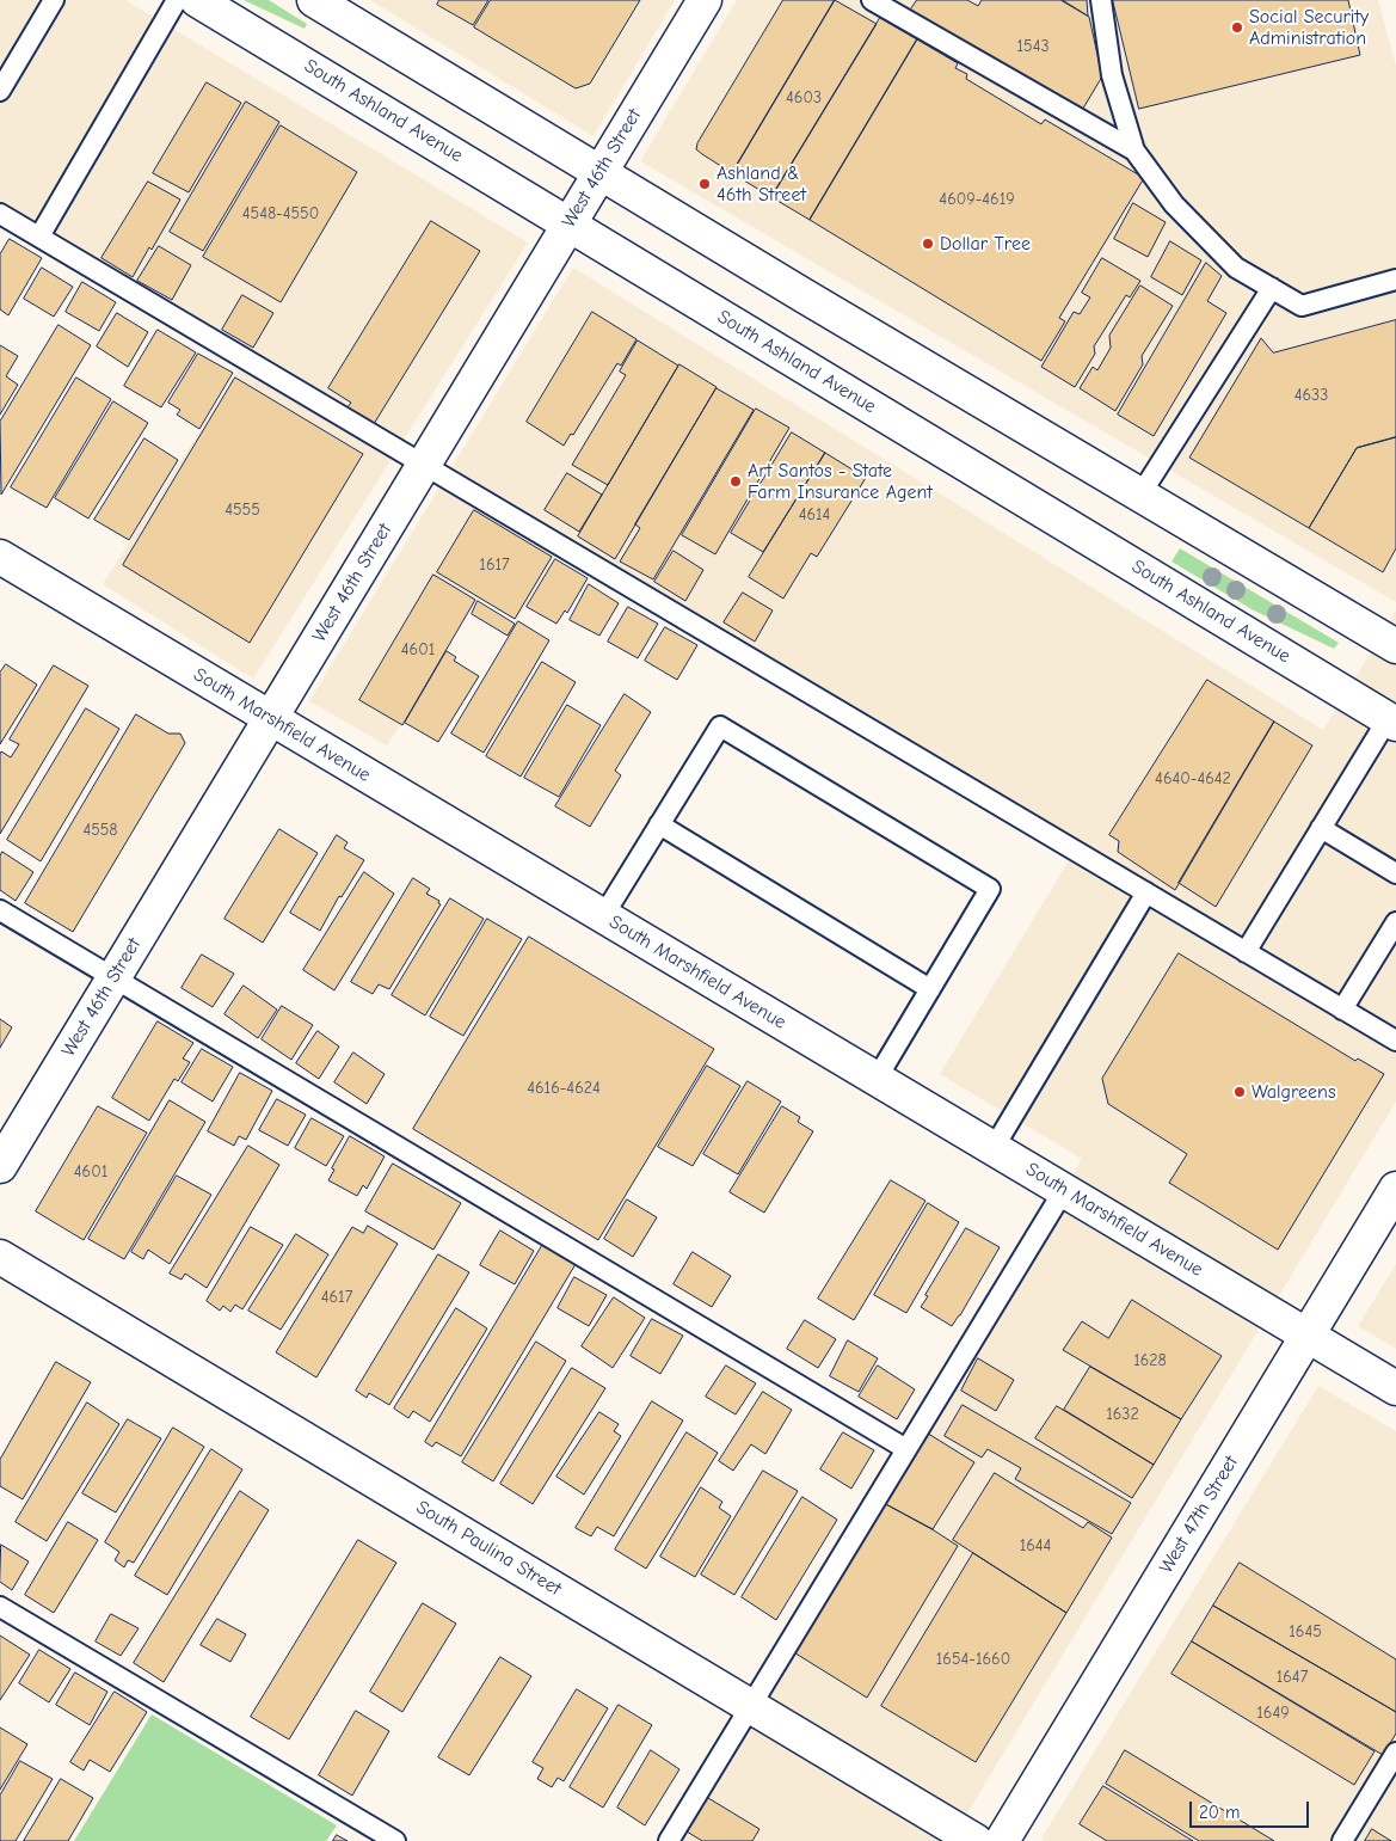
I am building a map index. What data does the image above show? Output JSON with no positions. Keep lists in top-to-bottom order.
{
  "streets": {
    "street": [
      "South Ashland Avenue",
      "West 46th Street",
      "South Marshfield Avenue",
      "West 47th Street",
      "South Paulina Street"
    ]
  },
  "crossings": [
    ["South Ashland Avenue", "West 46th Street"],
    ["West 46th Street", "South Marshfield Avenue"],
    ["South Marshfield Avenue", "West 47th Street"]
  ],
  "places": [
    "Social Security Administration",
    "Ashland & 46th Street",
    "Dollar Tree",
    "Art Santos - State Farm Insurance Agent",
    "Walgreens"
  ],
  "house_numbers": [
    "1543",
    "4603",
    "4609-4619",
    "4548-4550",
    "4633",
    "4555",
    "4614",
    "1617",
    "4601",
    "4640-4642",
    "4558",
    "4616-4624",
    "4601",
    "4617",
    "1628",
    "1632",
    "1644",
    "1645",
    "1654-1660",
    "1647",
    "1649"
  ],
  "scale_bar": "20 m"
}
